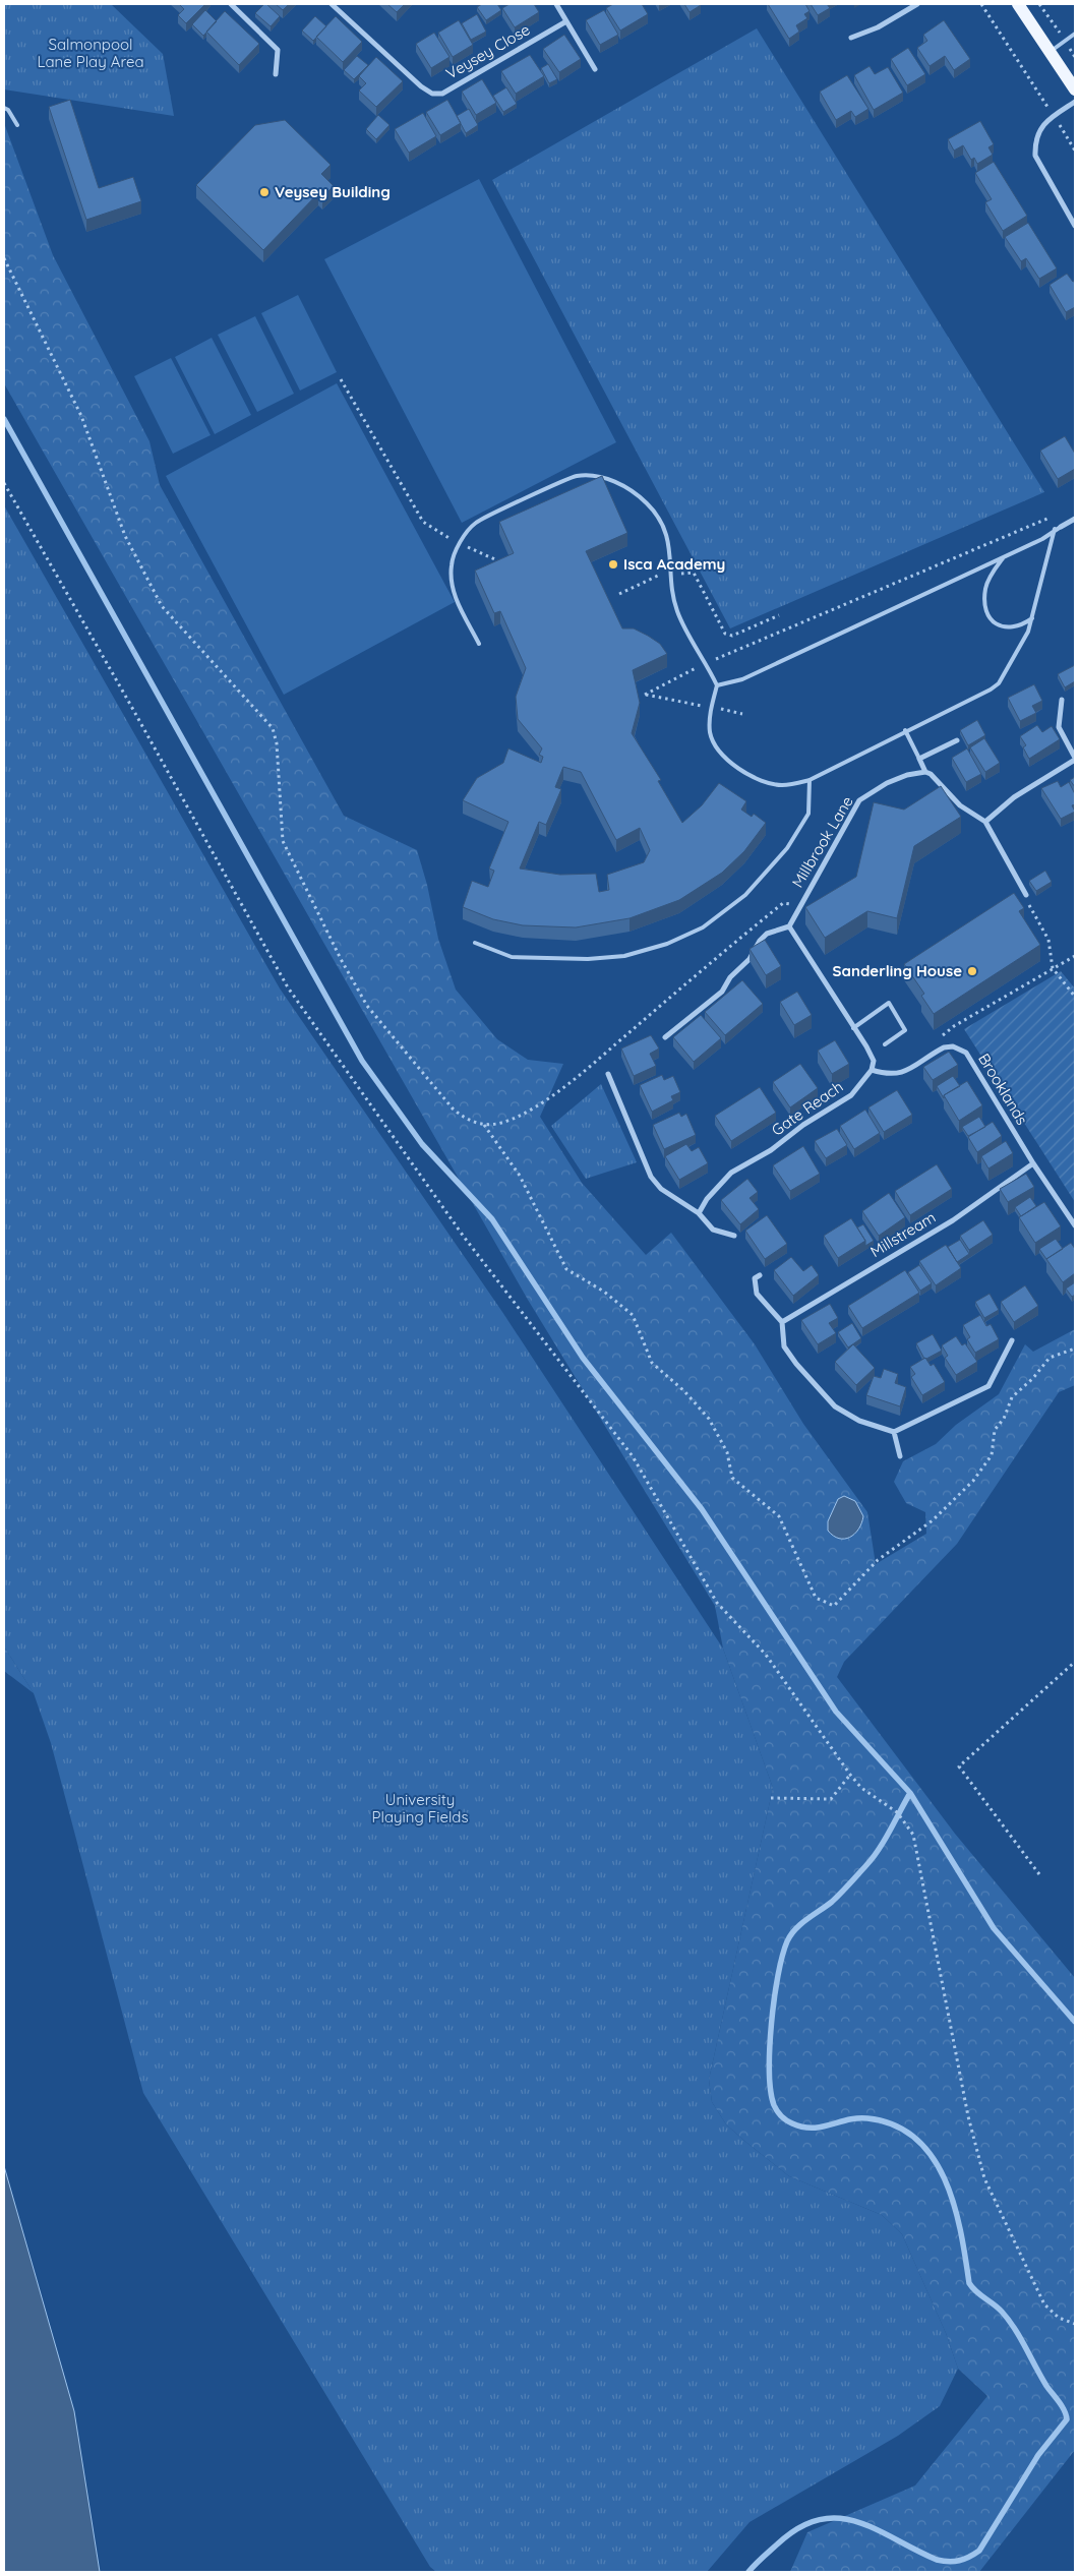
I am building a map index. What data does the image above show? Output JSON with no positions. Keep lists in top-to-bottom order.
{
  "streets": {
    "street": [
      "Veysey Close",
      "Millbrook Lane",
      "Brooklands",
      "Gate Reach",
      "Millstream"
    ]
  },
  "crossings": [
    ["Brooklands", "Gate Reach"],
    ["Brooklands", "Millstream"]
  ],
  "parks": ["Salmonpool Lane Play Area", "University Playing Fields"],
  "places": ["Veysey Building", "Isca Academy", "Sanderling House"]
}
